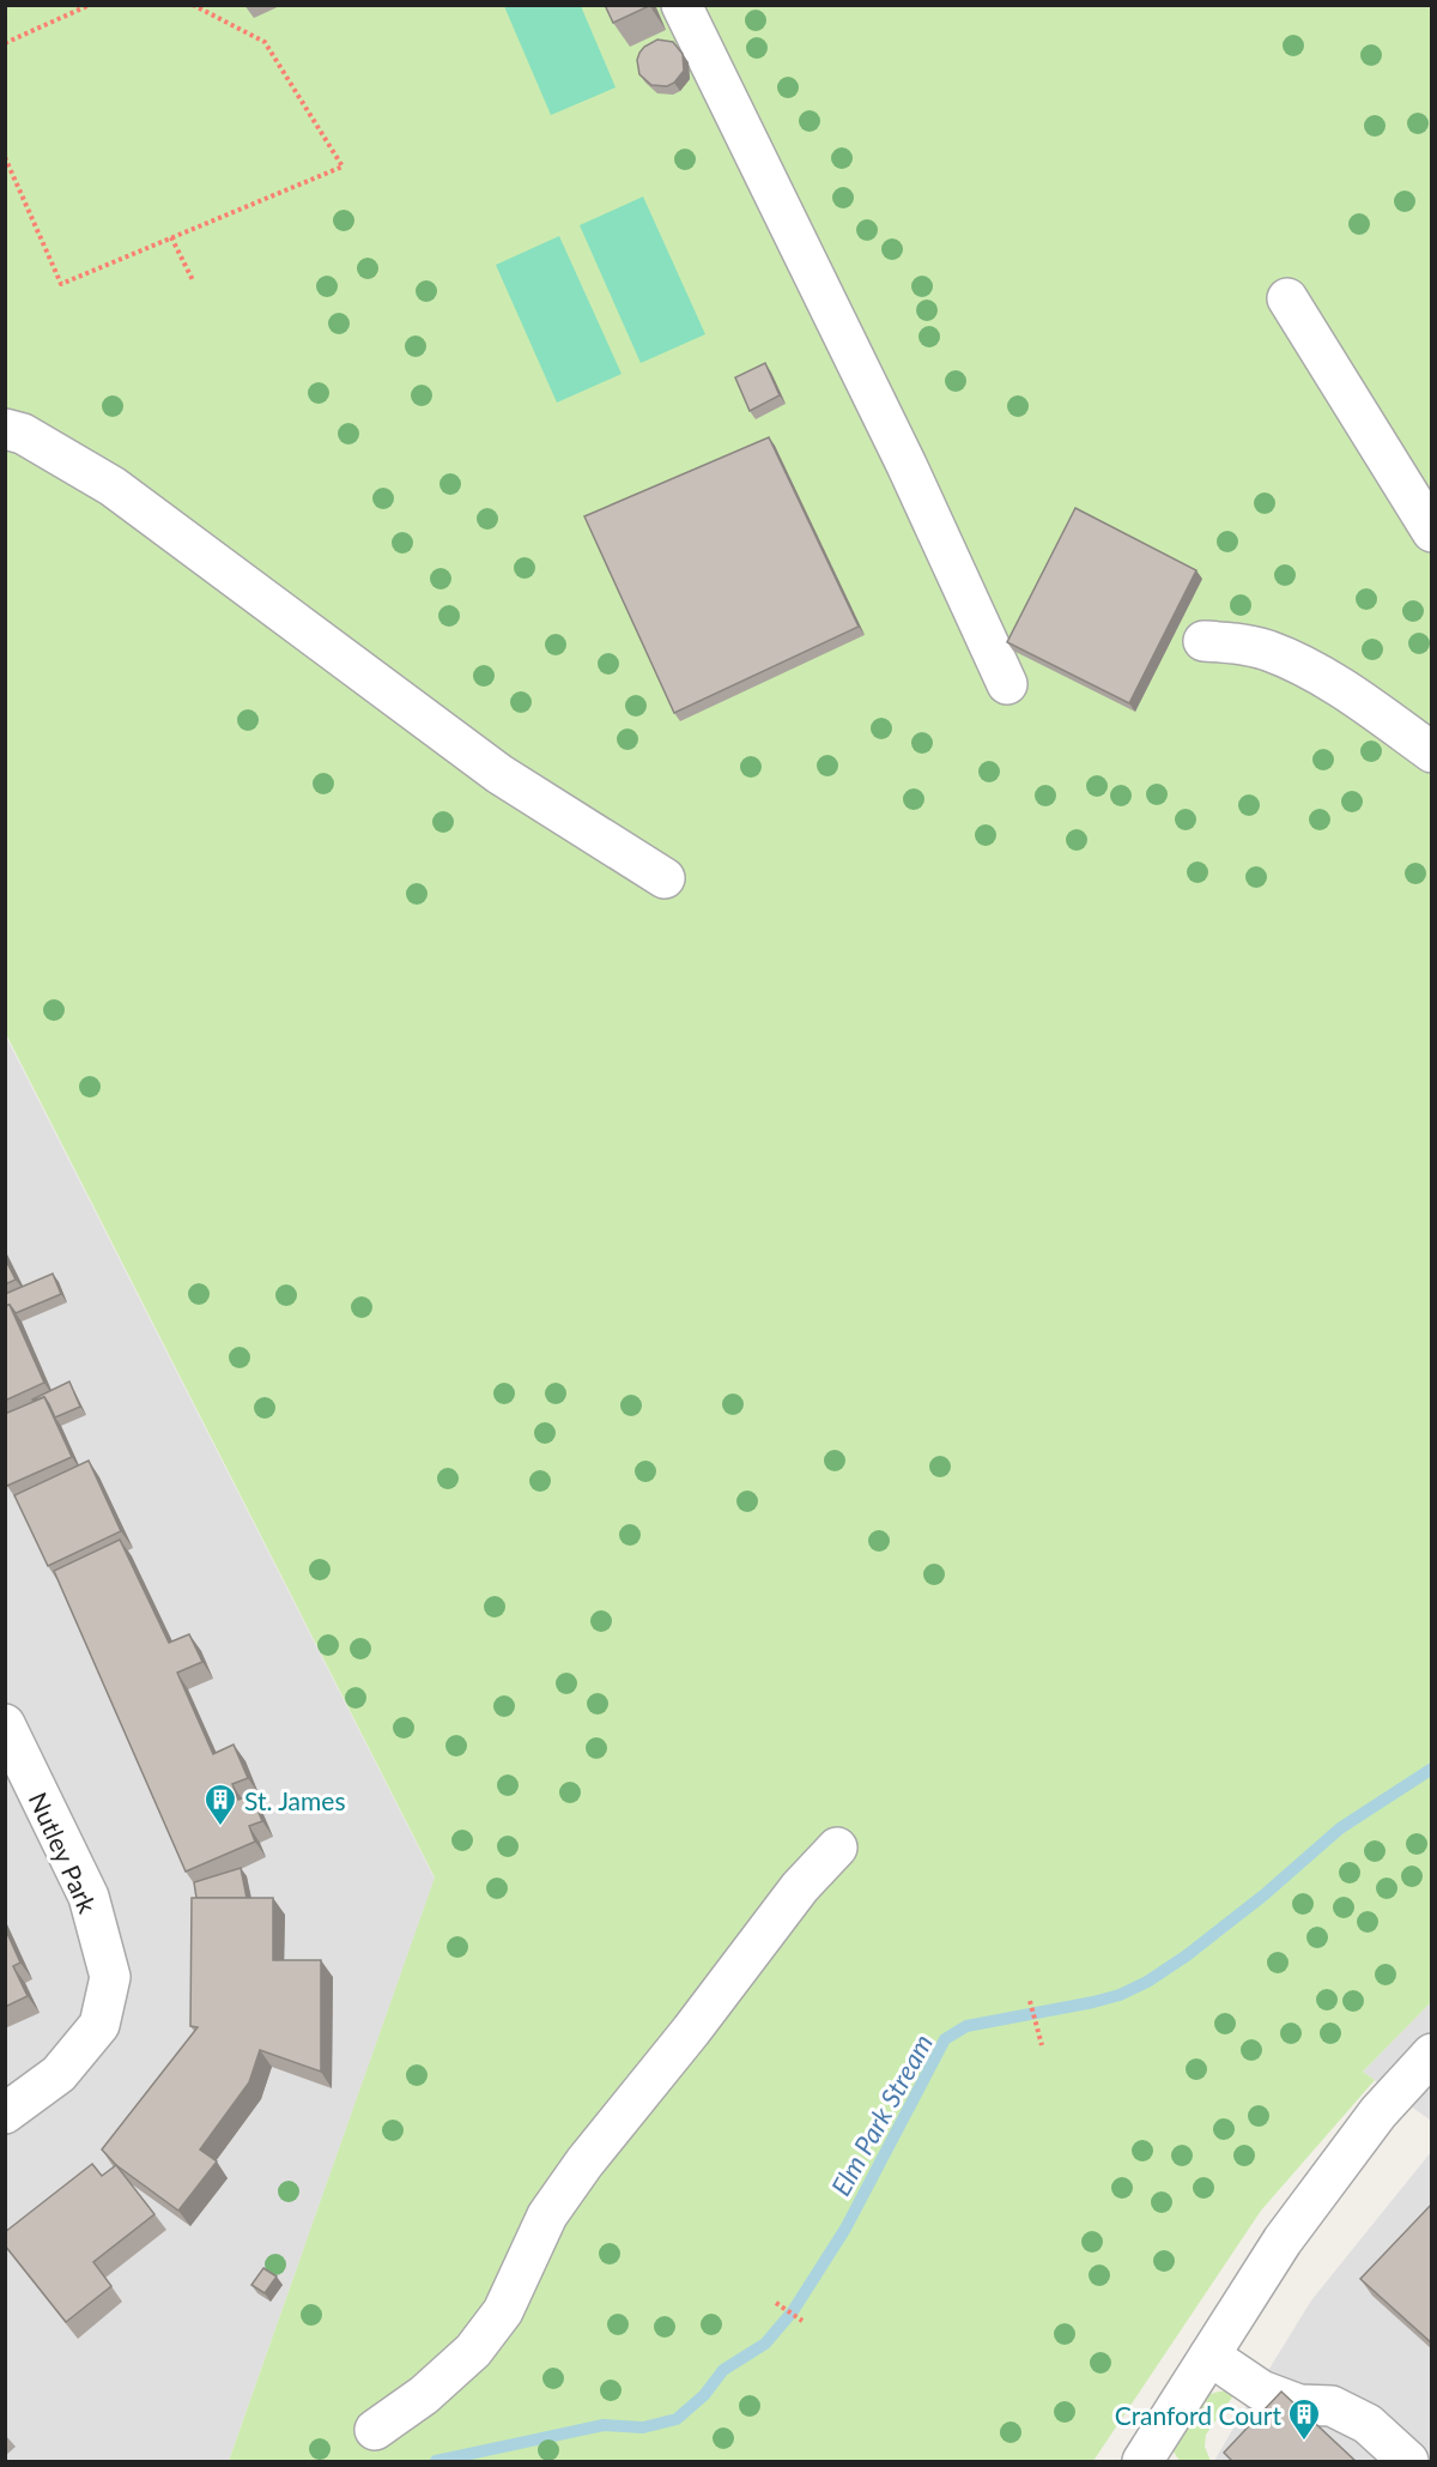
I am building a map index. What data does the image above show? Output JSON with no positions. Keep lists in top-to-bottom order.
{
  "streets": {
    "street": ["Nutley Park"]
  },
  "water": ["Elm Park Stream"],
  "places": {
    "building": ["St. James", "Cranford Court"]
  }
}
